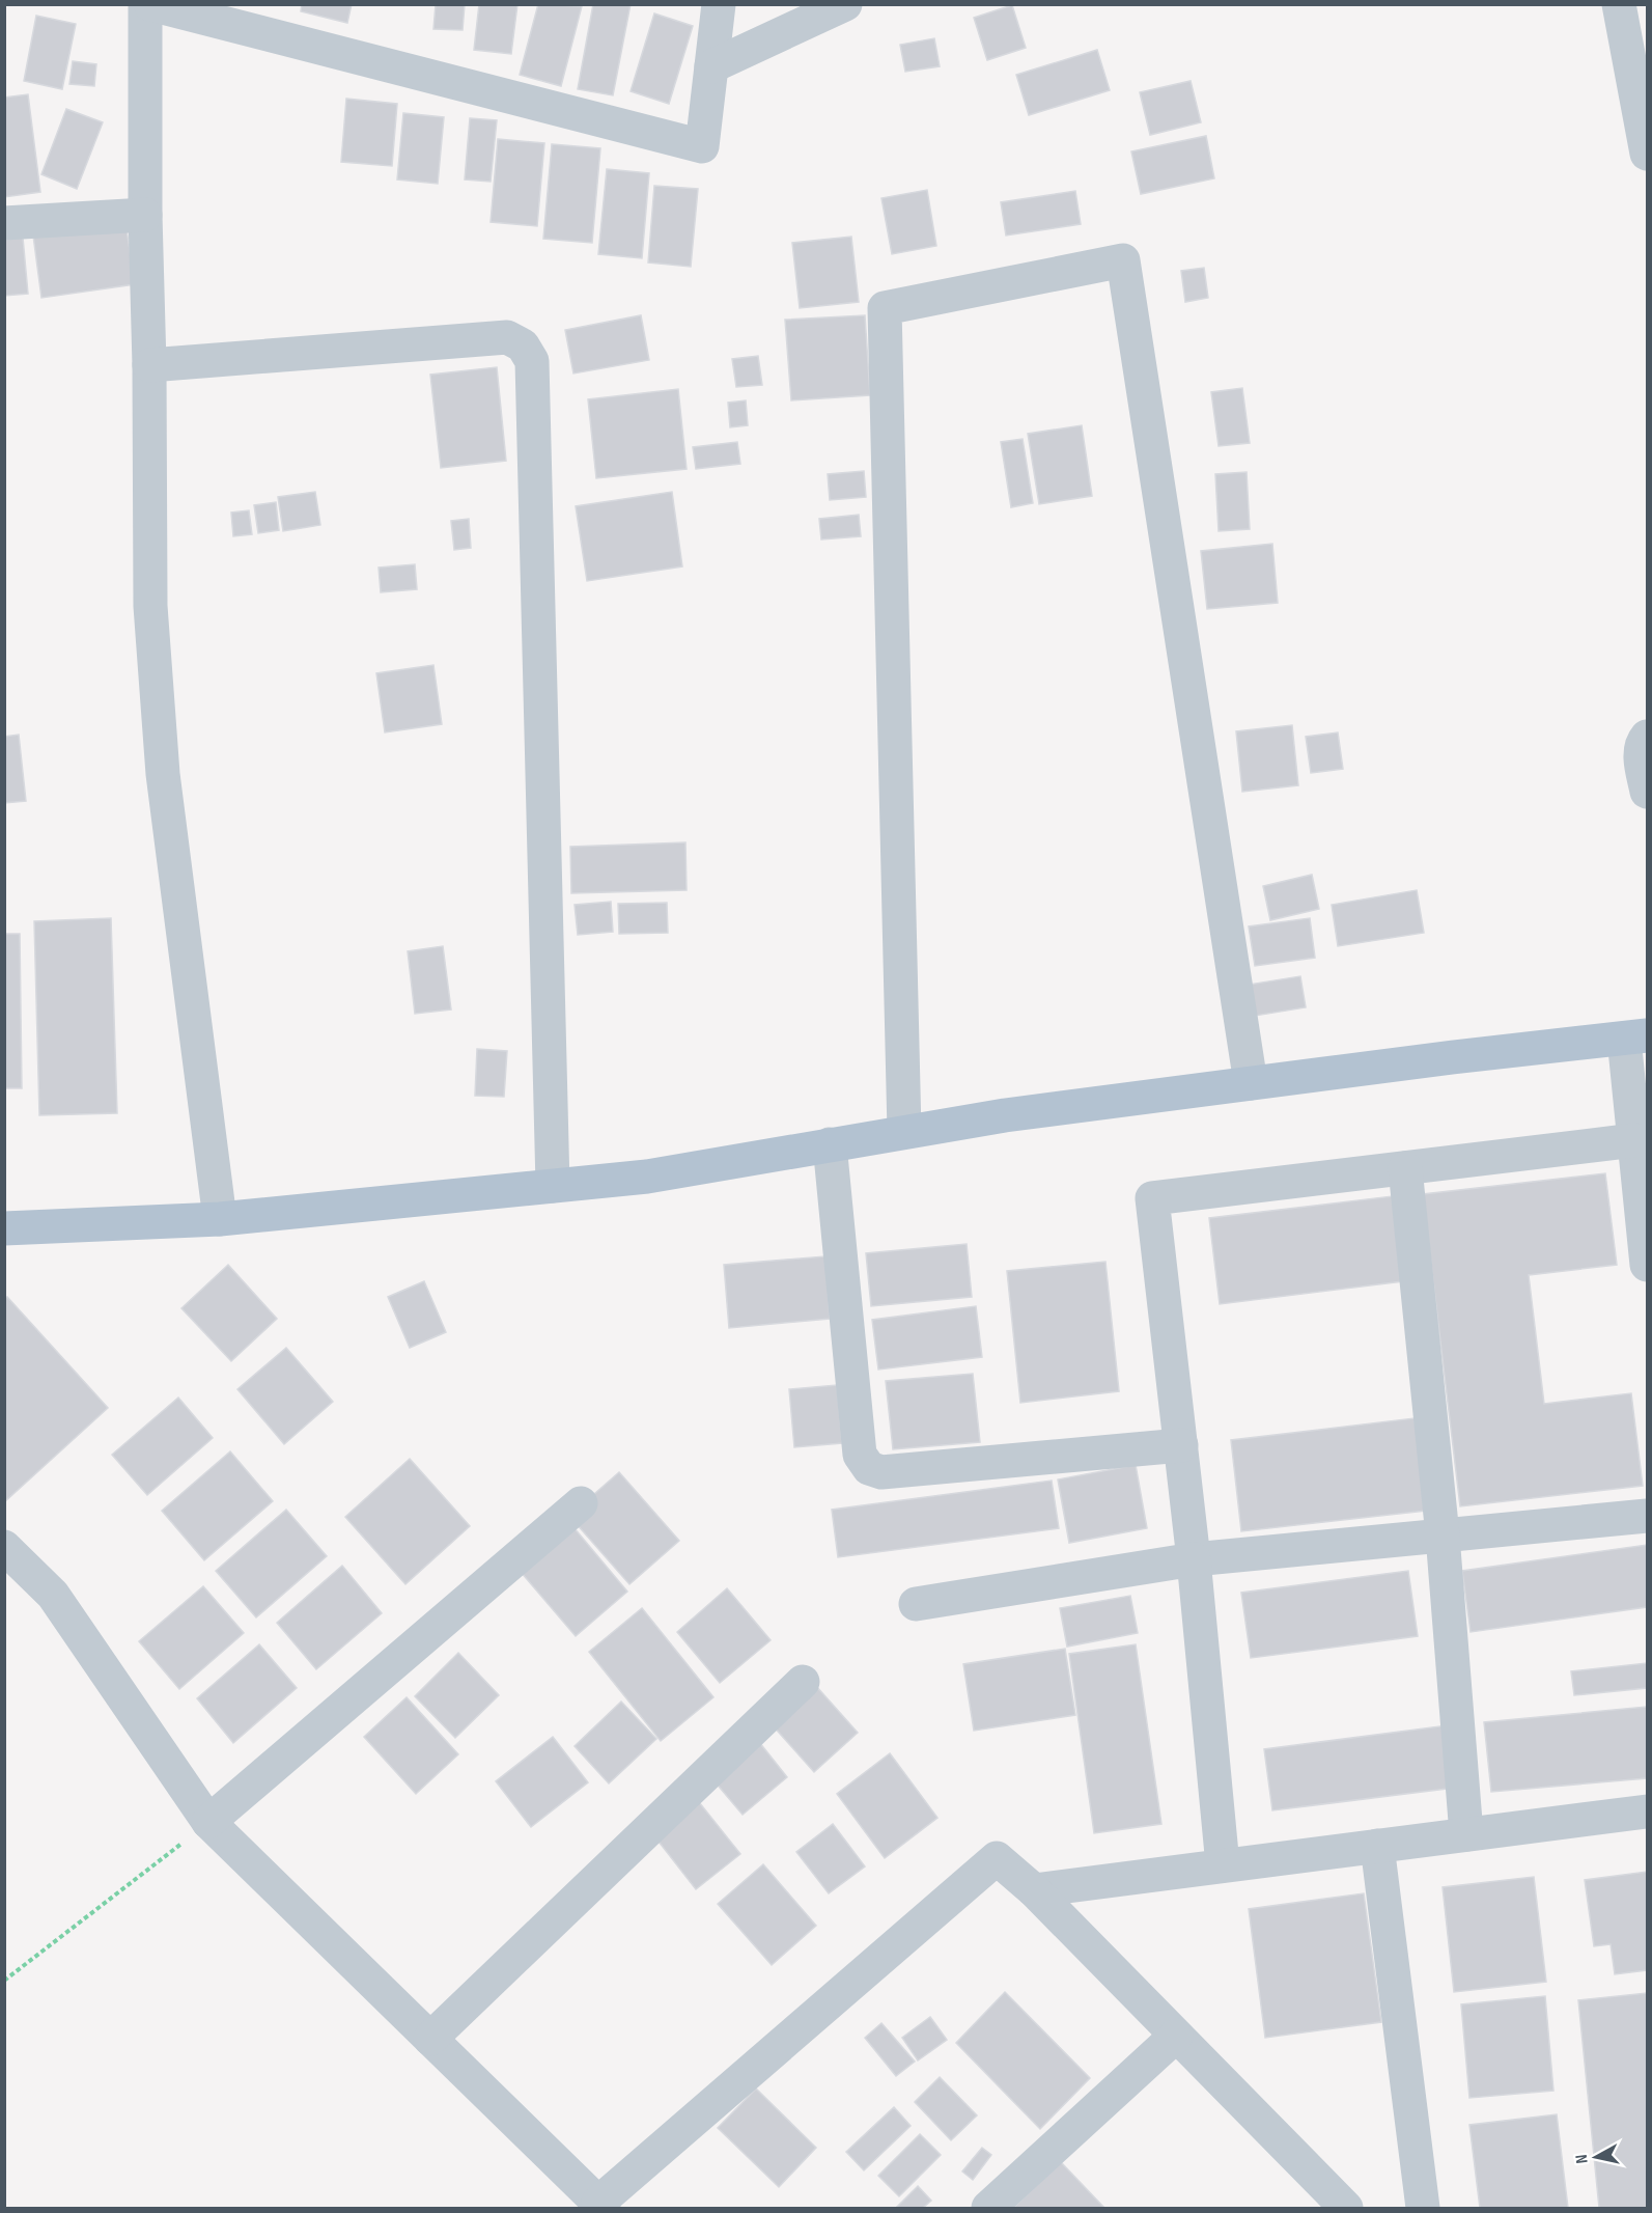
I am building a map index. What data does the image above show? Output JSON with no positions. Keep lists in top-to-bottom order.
{
  "north": "left"
}
